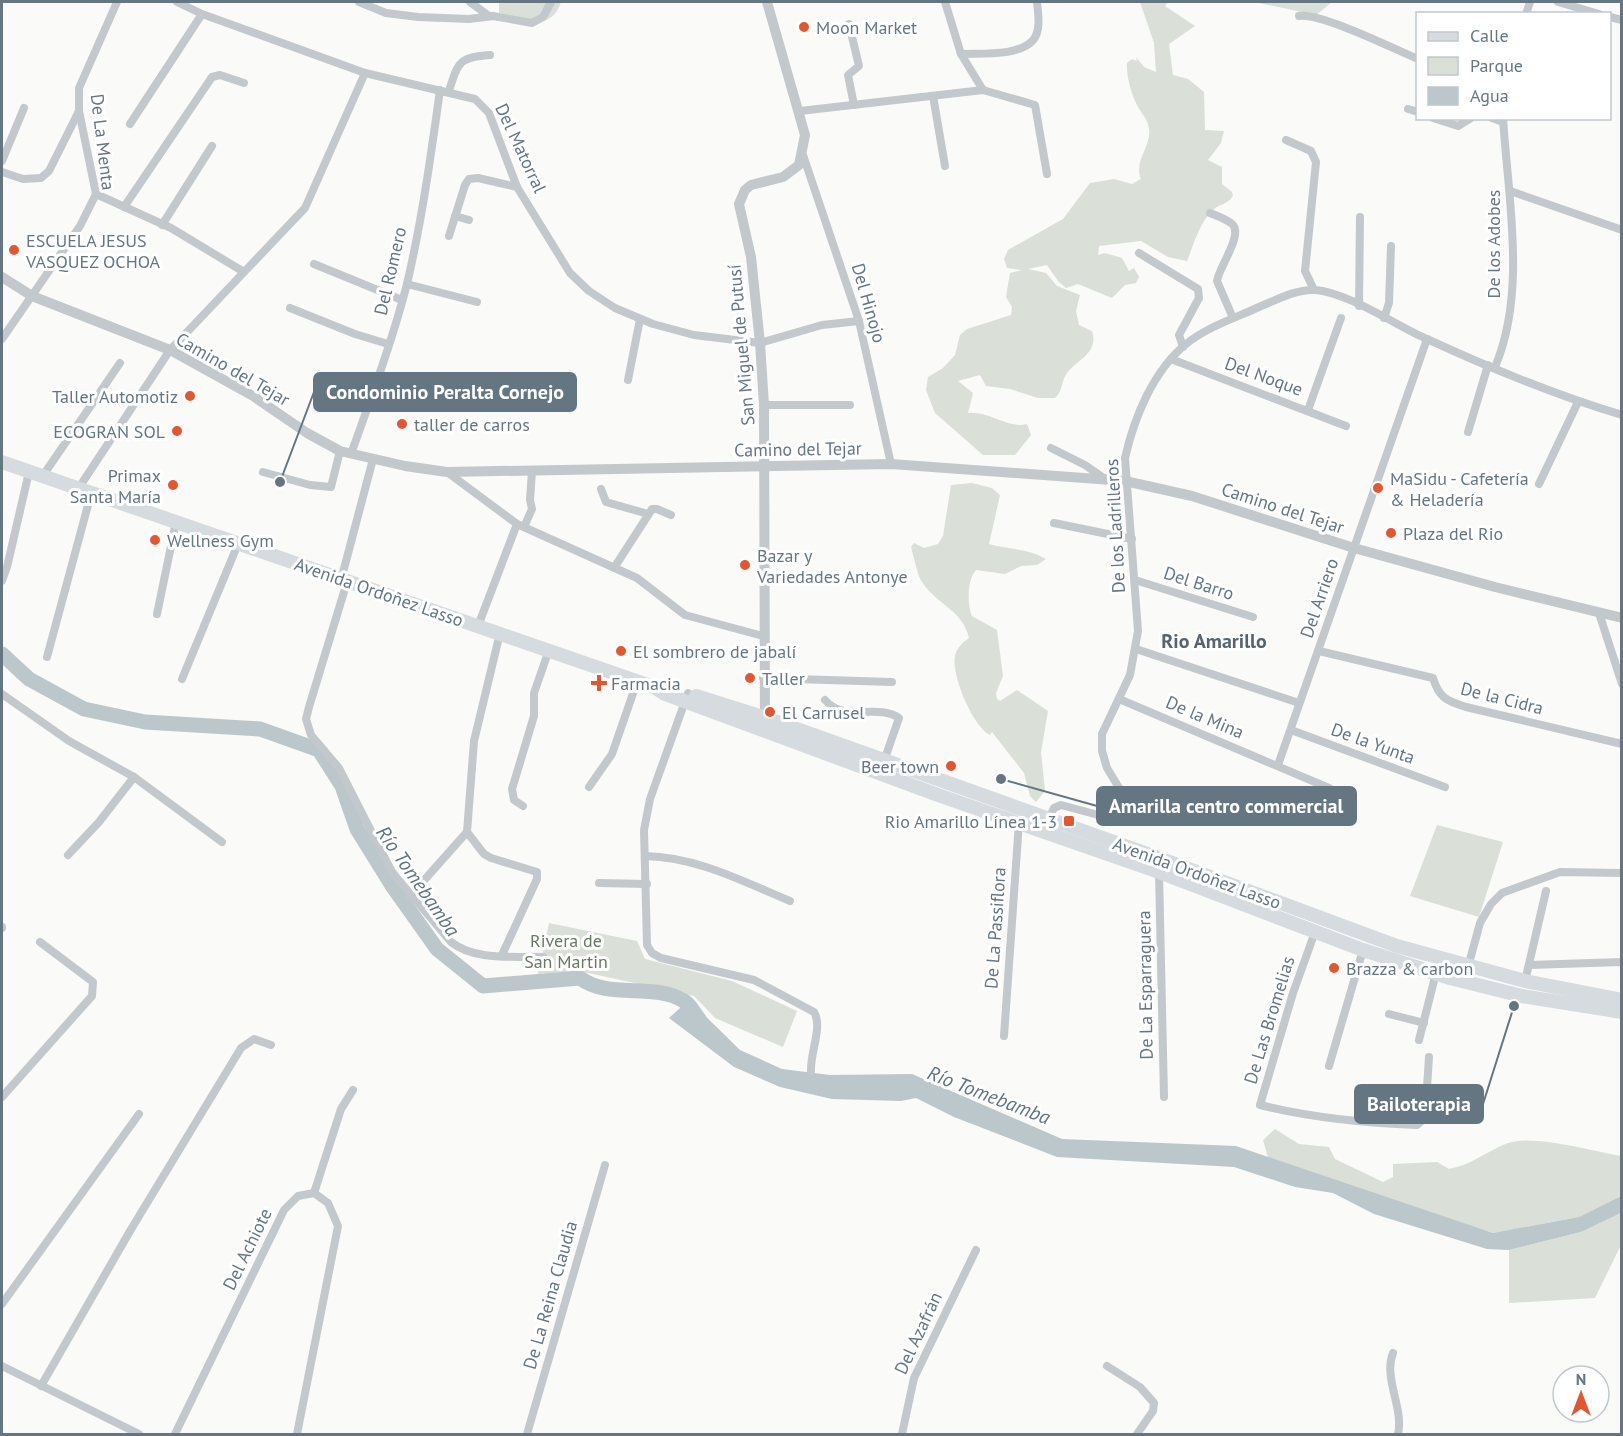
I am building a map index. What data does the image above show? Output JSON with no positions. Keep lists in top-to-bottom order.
{
  "streets": {
    "main road": ["Avenida Ordoñez Lasso"],
    "street": [
      "De La Menta",
      "Del Matorral",
      "De los Adobes",
      "Del Romero",
      "Del Hinojo",
      "San Miguel de Putusí",
      "Camino del Tejar",
      "Del Noque",
      "De los Ladrilleros",
      "Del Barro",
      "Del Arriero",
      "De la Cidra",
      "De la Mina",
      "De la Yunta",
      "De La Passiflora",
      "De La Esparraguera",
      "De Las Bromelias",
      "Del Achiote",
      "De La Reina Claudia",
      "Del Azafrán"
    ]
  },
  "crossings": [
    ["De La Menta", "Camino del Tejar"],
    ["Del Matorral", "Del Romero"],
    ["Del Matorral", "San Miguel de Putusí"],
    ["Del Romero", "Camino del Tejar"],
    ["Del Hinojo", "San Miguel de Putusí"],
    ["Del Hinojo", "Camino del Tejar"],
    ["San Miguel de Putusí", "Camino del Tejar"],
    ["San Miguel de Putusí", "Avenida Ordoñez Lasso"],
    ["Camino del Tejar", "De los Ladrilleros"],
    ["Camino del Tejar", "Del Arriero"],
    ["Del Noque", "De los Ladrilleros"],
    ["De los Ladrilleros", "Del Barro"],
    ["De los Ladrilleros", "Avenida Ordoñez Lasso"],
    ["De los Ladrilleros", "De la Mina"],
    ["Avenida Ordoñez Lasso", "De La Passiflora"],
    ["Avenida Ordoñez Lasso", "De La Esparraguera"],
    ["Avenida Ordoñez Lasso", "De Las Bromelias"],
    ["Del Arriero", "De la Cidra"],
    ["Del Arriero", "De la Mina"],
    ["Del Arriero", "De la Yunta"]
  ],
  "districts": ["Rio Amarillo"],
  "water": ["Río Tomebamba"],
  "parks": ["Rivera de San Martin"],
  "places": {
    "other": [
      "Moon Market",
      "ESCUELA JESUS VASQUEZ OCHOA",
      "Taller Automotiz",
      "taller de carros",
      "ECOGRAN SOL",
      "Condominio Peralta Cornejo",
      "Primax Santa María",
      "MaSidu - Cafetería & Heladería",
      "Plaza del Rio",
      "Wellness Gym",
      "Bazar y Variedades Antonye",
      "El sombrero de jabalí",
      "Taller",
      "El Carrusel",
      "Beer town",
      "Amarilla centro commercial",
      "Brazza & carbon",
      "Bailoterapia"
    ],
    "health": ["Farmacia"],
    "transit": ["Rio Amarillo Línea 1-3"]
  },
  "legend": ["Calle", "Parque", "Agua"],
  "north": "top"
}
